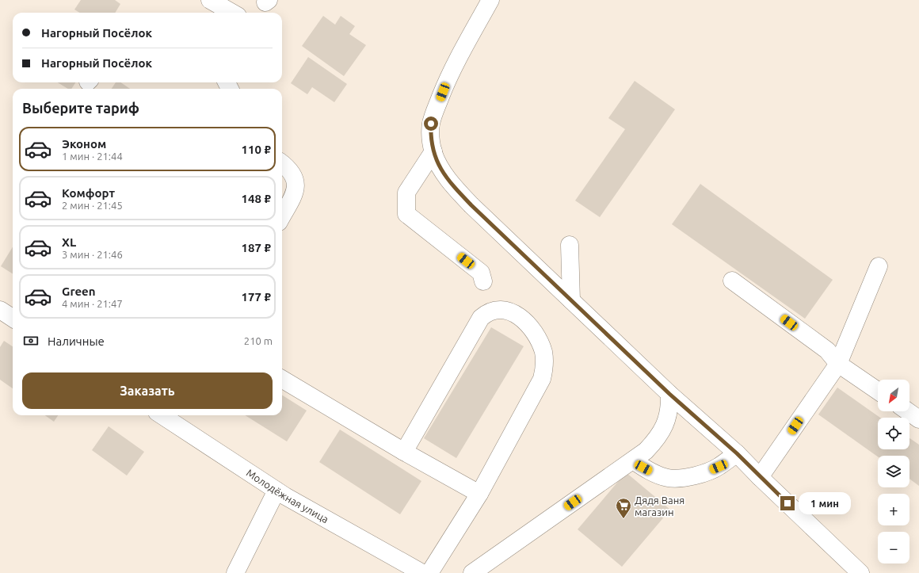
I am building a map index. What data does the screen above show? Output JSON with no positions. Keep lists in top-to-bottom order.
{
  "streets": {
    "street": ["Молодёжная улица"]
  },
  "places": {
    "supermarket": ["Дядя Ваня магазин"]
  },
  "north": "bottom left",
  "page": {
    "banner": ["Нагорный Посёлок", "Нагорный Посёлок"],
    "heading": "Выберите тариф",
    "list": [
      {
        "name": "Эконом",
        "note": "1 мин · 21:44",
        "value": "110 ₽"
      },
      {
        "name": "Комфорт",
        "note": "2 мин · 21:45",
        "value": "148 ₽"
      },
      {
        "name": "XL",
        "note": "3 мин · 21:46",
        "value": "187 ₽"
      },
      {
        "name": "Green",
        "note": "4 мин · 21:47",
        "value": "177 ₽"
      }
    ],
    "pay": ["Наличные", "210 m"],
    "buttons": "Заказать",
    "map_buttons": ["+", "−"],
    "bubble": "1 мин"
  }
}
